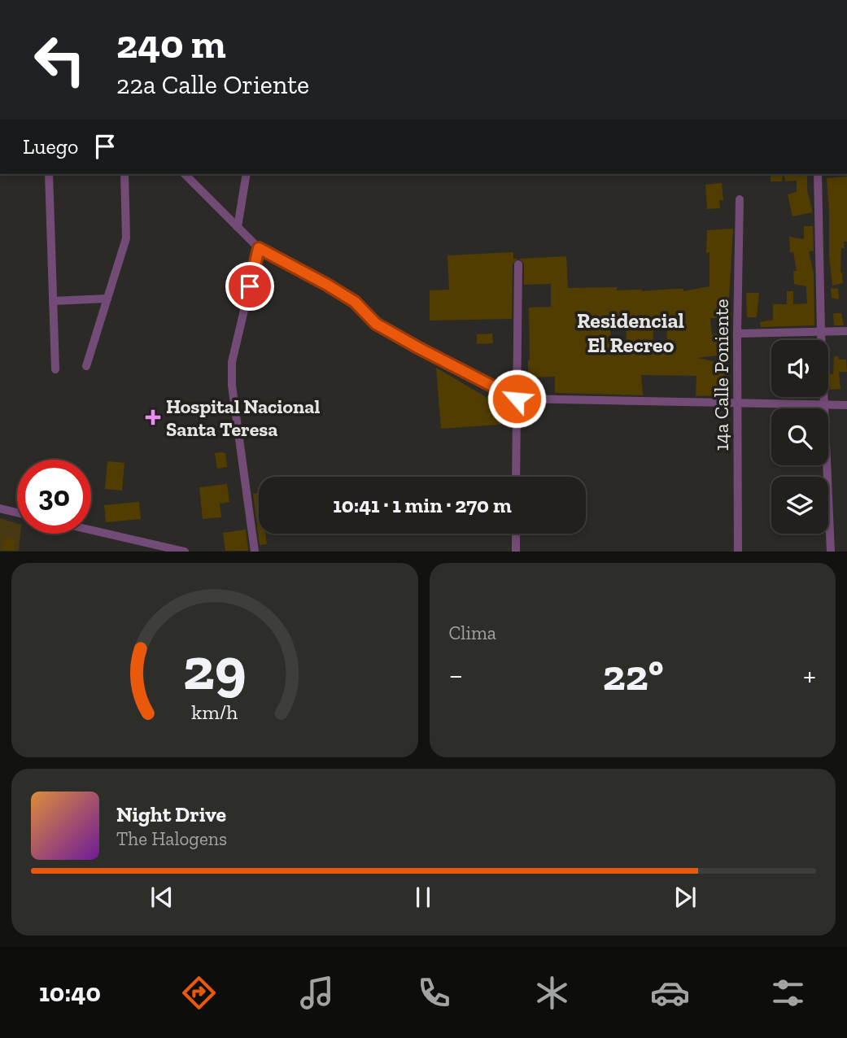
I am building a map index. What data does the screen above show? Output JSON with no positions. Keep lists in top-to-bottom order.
{
  "streets": {
    "street": ["14a Calle Poniente"]
  },
  "districts": ["Residencial El Recreo"],
  "places": {
    "health": ["Hospital Nacional Santa Teresa"]
  },
  "page": {
    "turn": ["240 m", "22a Calle Oriente"],
    "then": "Luego",
    "limit": "30",
    "trip": "10:41 · 1 min · 270 m",
    "tile": "Clima",
    "heat": ["−", "22°", "+"],
    "song": ["Night Drive", "The Halogens"],
    "tabs": "10:40",
    "gauge": ["29", "km/h"]
  }
}
